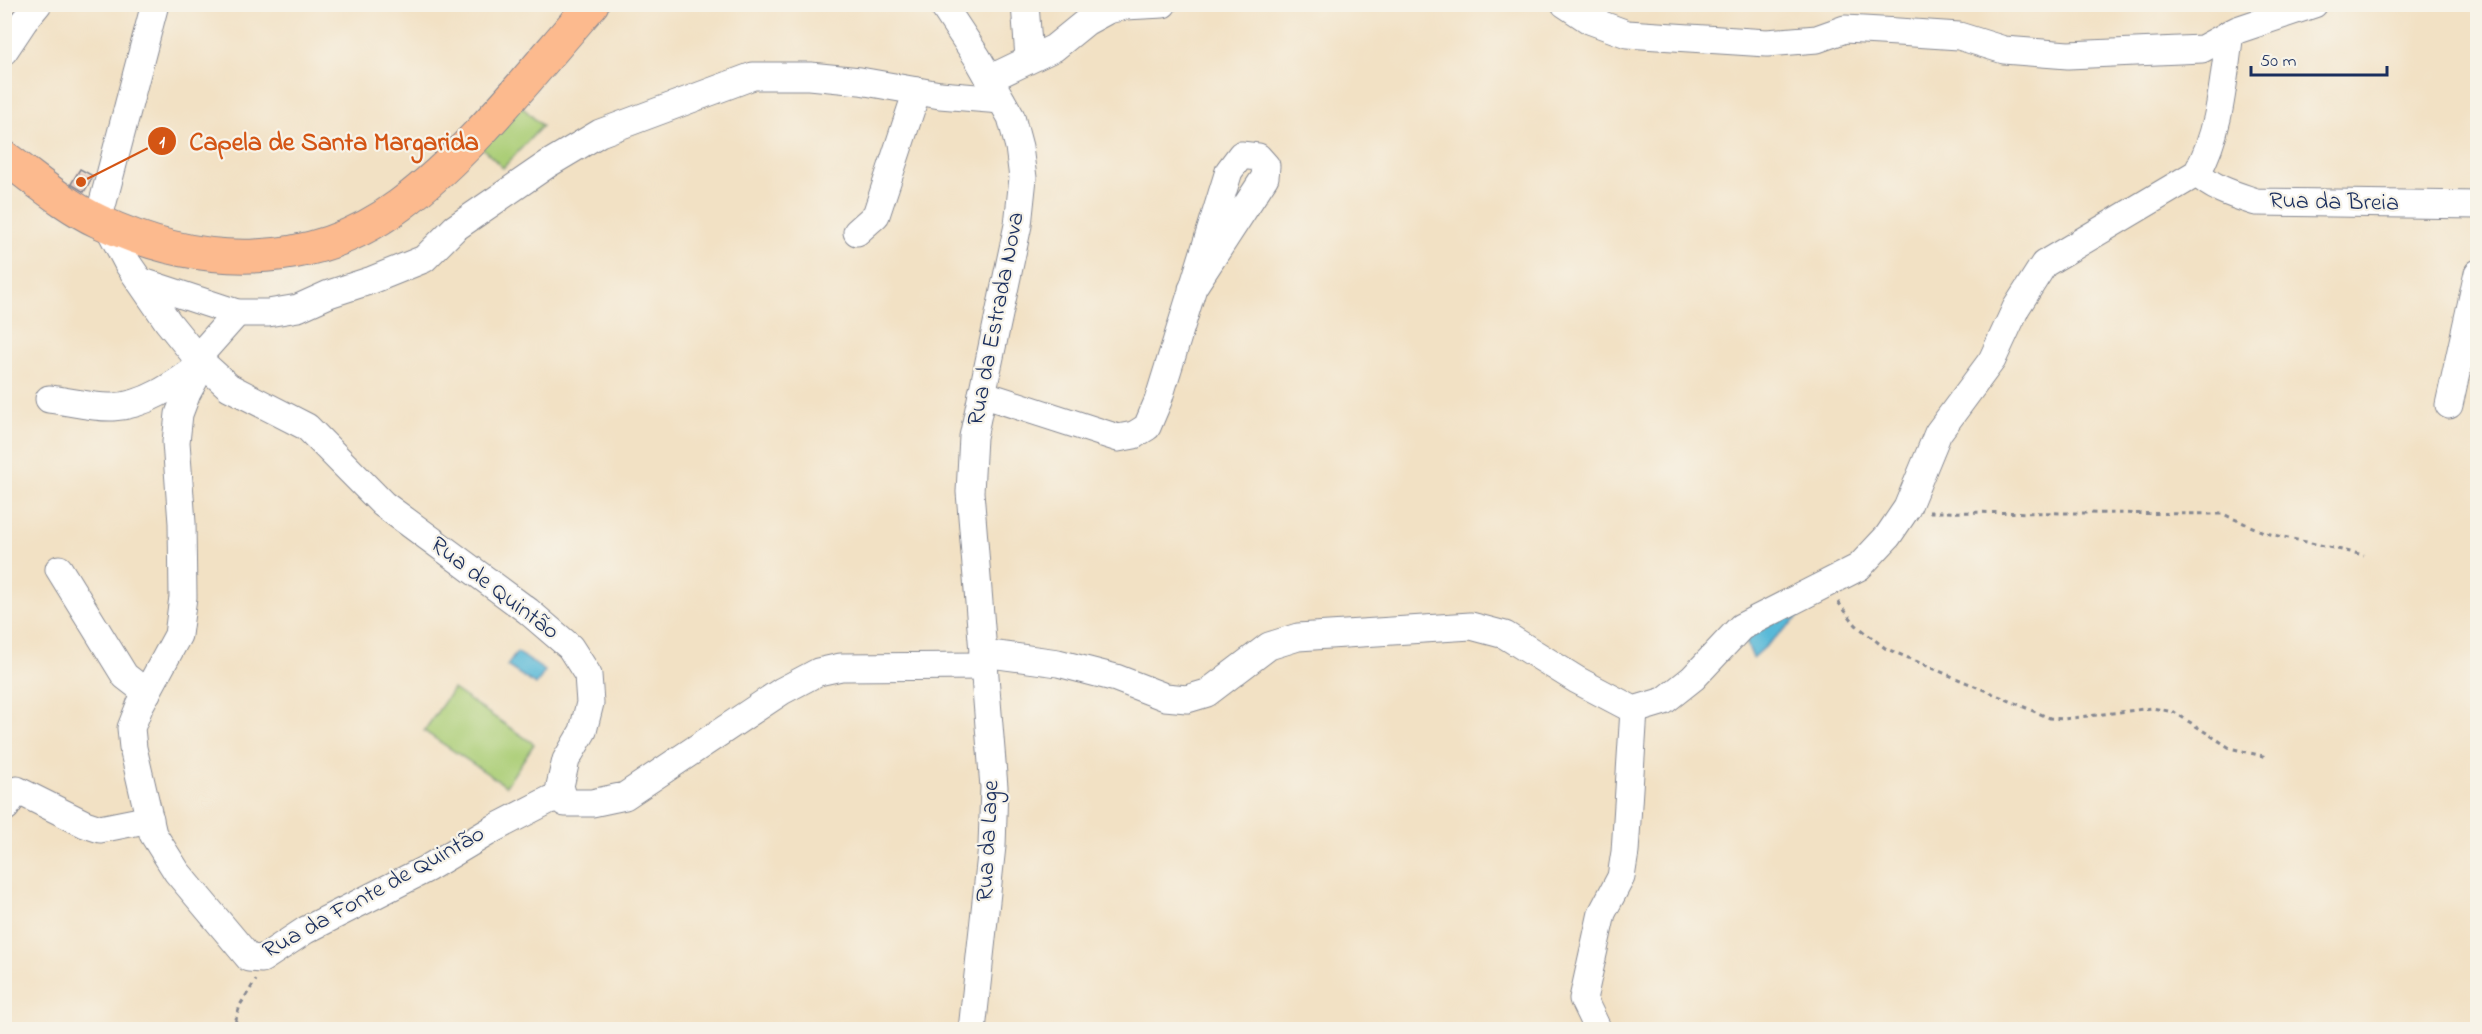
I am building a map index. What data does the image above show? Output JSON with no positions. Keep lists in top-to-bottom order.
{
  "streets": {
    "street": [
      "Rua da Breia",
      "Rua da Estrada Nova",
      "Rua de Quintão",
      "Rua da Lage",
      "Rua da Fonte de Quintão"
    ]
  },
  "crossings": [
    ["Rua da Estrada Nova", "Rua da Lage"],
    ["Rua de Quintão", "Rua da Fonte de Quintão"]
  ],
  "places": ["Capela de Santa Margarida"],
  "scale_bar": "50 m"
}
